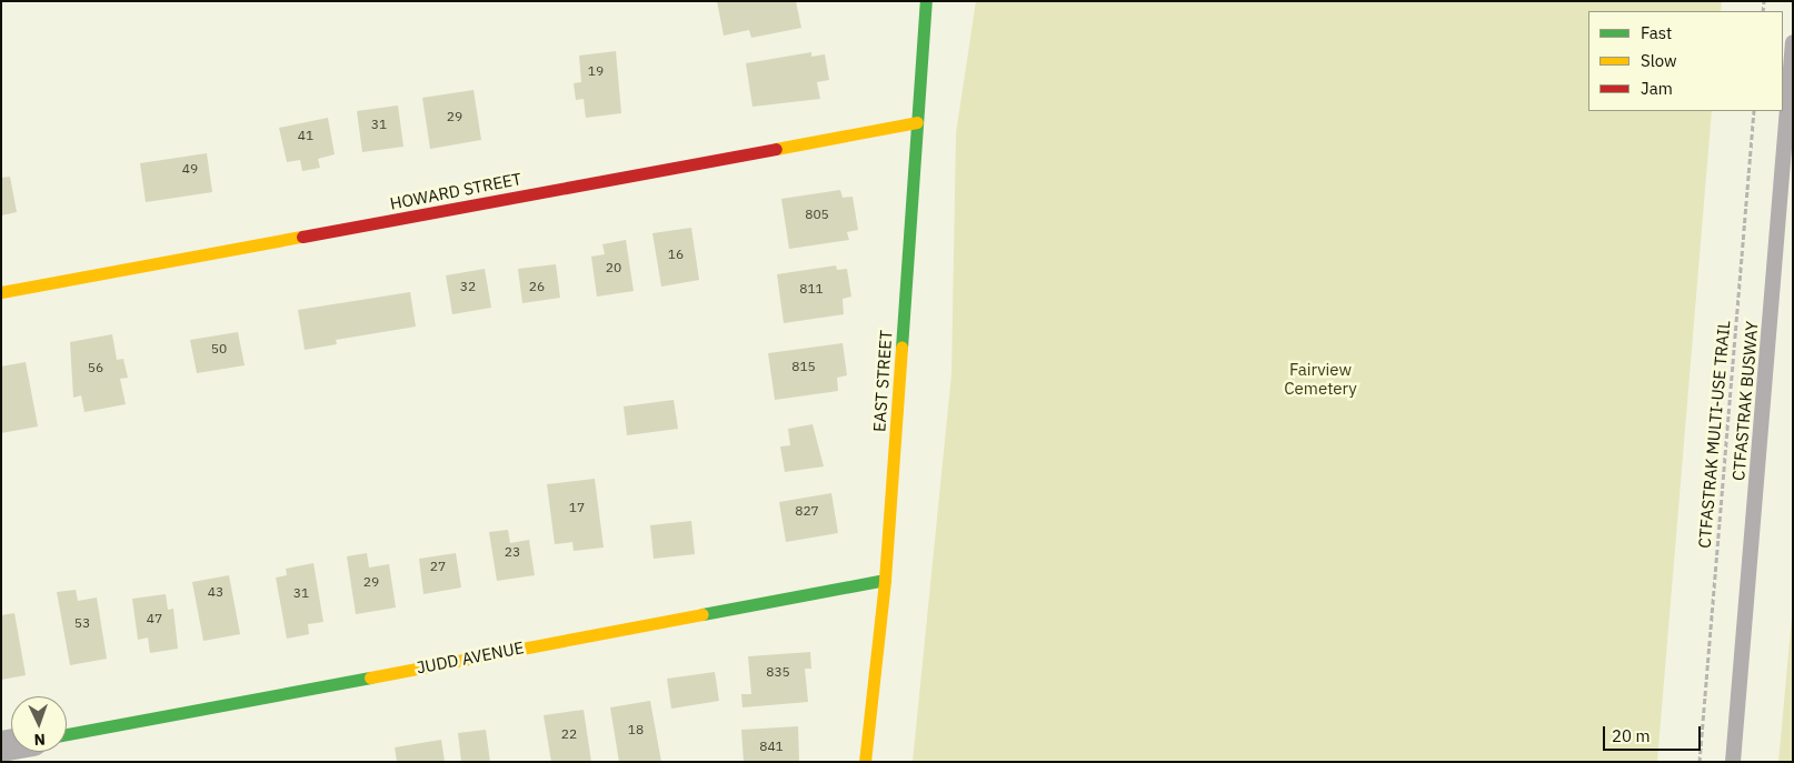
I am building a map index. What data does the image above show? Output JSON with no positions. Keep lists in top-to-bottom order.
{
  "streets": {
    "street": ["HOWARD STREET", "EAST STREET", "JUDD AVENUE"],
    "lane": ["CTFASTRAK BUSWAY"],
    "path": ["CTFASTRAK MULTI-USE TRAIL"]
  },
  "crossings": [
    ["HOWARD STREET", "EAST STREET"],
    ["EAST STREET", "JUDD AVENUE"]
  ],
  "parks": ["Fairview Cemetery"],
  "house_numbers": [
    "19",
    "29",
    "31",
    "41",
    "49",
    "805",
    "16",
    "20",
    "32",
    "26",
    "811",
    "50",
    "815",
    "56",
    "17",
    "827",
    "23",
    "27",
    "29",
    "43",
    "31",
    "47",
    "53",
    "835",
    "18",
    "22",
    "841"
  ],
  "legend": ["Fast", "Slow", "Jam"],
  "scale_bar": "20 m",
  "north": "bottom"
}
